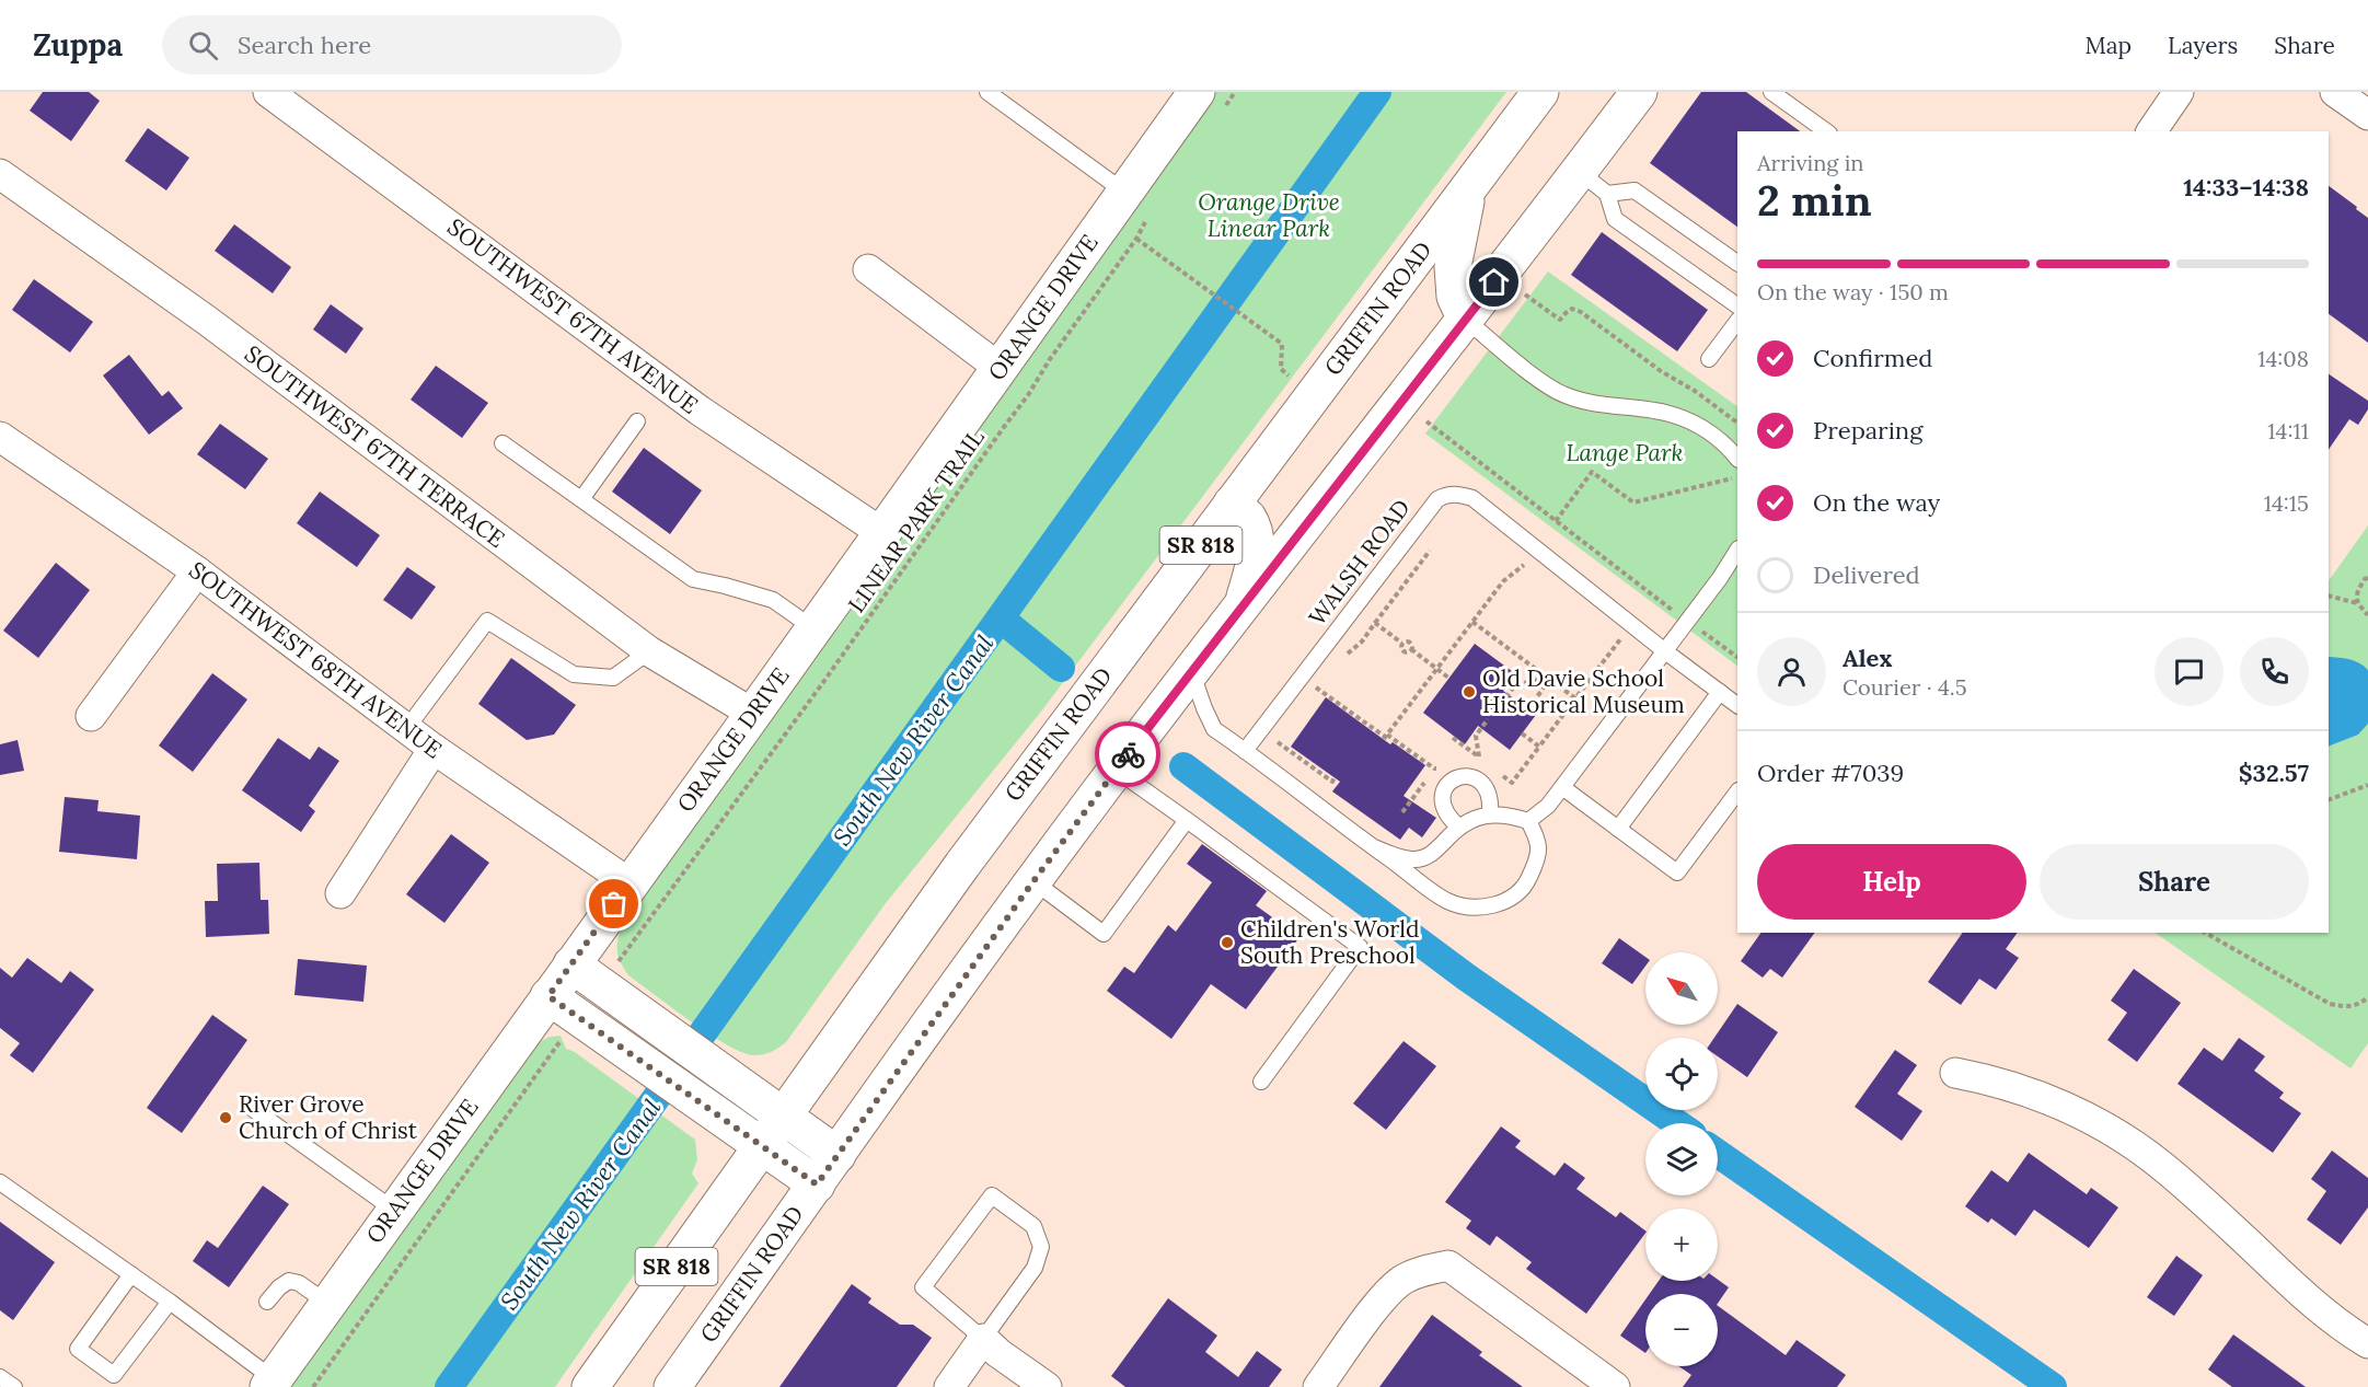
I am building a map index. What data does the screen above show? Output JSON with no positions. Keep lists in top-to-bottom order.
{
  "streets": {
    "main road": ["ORANGE DRIVE", "GRIFFIN ROAD", "SR 818"],
    "street": ["SOUTHWEST 67TH AVENUE", "SOUTHWEST 67TH TERRACE", "SOUTHWEST 68TH AVENUE"],
    "lane": ["WALSH ROAD"],
    "path": ["LINEAR PARK TRAIL"]
  },
  "crossings": [
    ["ORANGE DRIVE", "SOUTHWEST 67TH AVENUE"],
    ["ORANGE DRIVE", "SOUTHWEST 67TH TERRACE"],
    ["ORANGE DRIVE", "LINEAR PARK TRAIL"],
    ["ORANGE DRIVE", "SOUTHWEST 68TH AVENUE"]
  ],
  "water": ["South New River Canal"],
  "parks": ["Orange Drive Linear Park", "Lange Park"],
  "places": ["Old Davie School Historical Museum", "Children's World South Preschool", "River Grove Church of Christ"],
  "north": "top left",
  "page": {
    "header": "Zuppa",
    "search": "Search here",
    "nav": ["Map", "Layers", "Share"],
    "heading": ["2 min", "Arriving in", "14:33–14:38"],
    "panel": [
      "Alex",
      "Courier · 4.5",
      "Order #7039",
      "$32.57"
    ],
    "bar": "On the way · 150 m",
    "list": [
      ["Confirmed", "14:08"],
      ["Preparing", "14:11"],
      ["On the way", "14:15"],
      "Delivered"
    ],
    "buttons": ["Help", "Share"],
    "map_buttons": ["+", "−"]
  }
}
